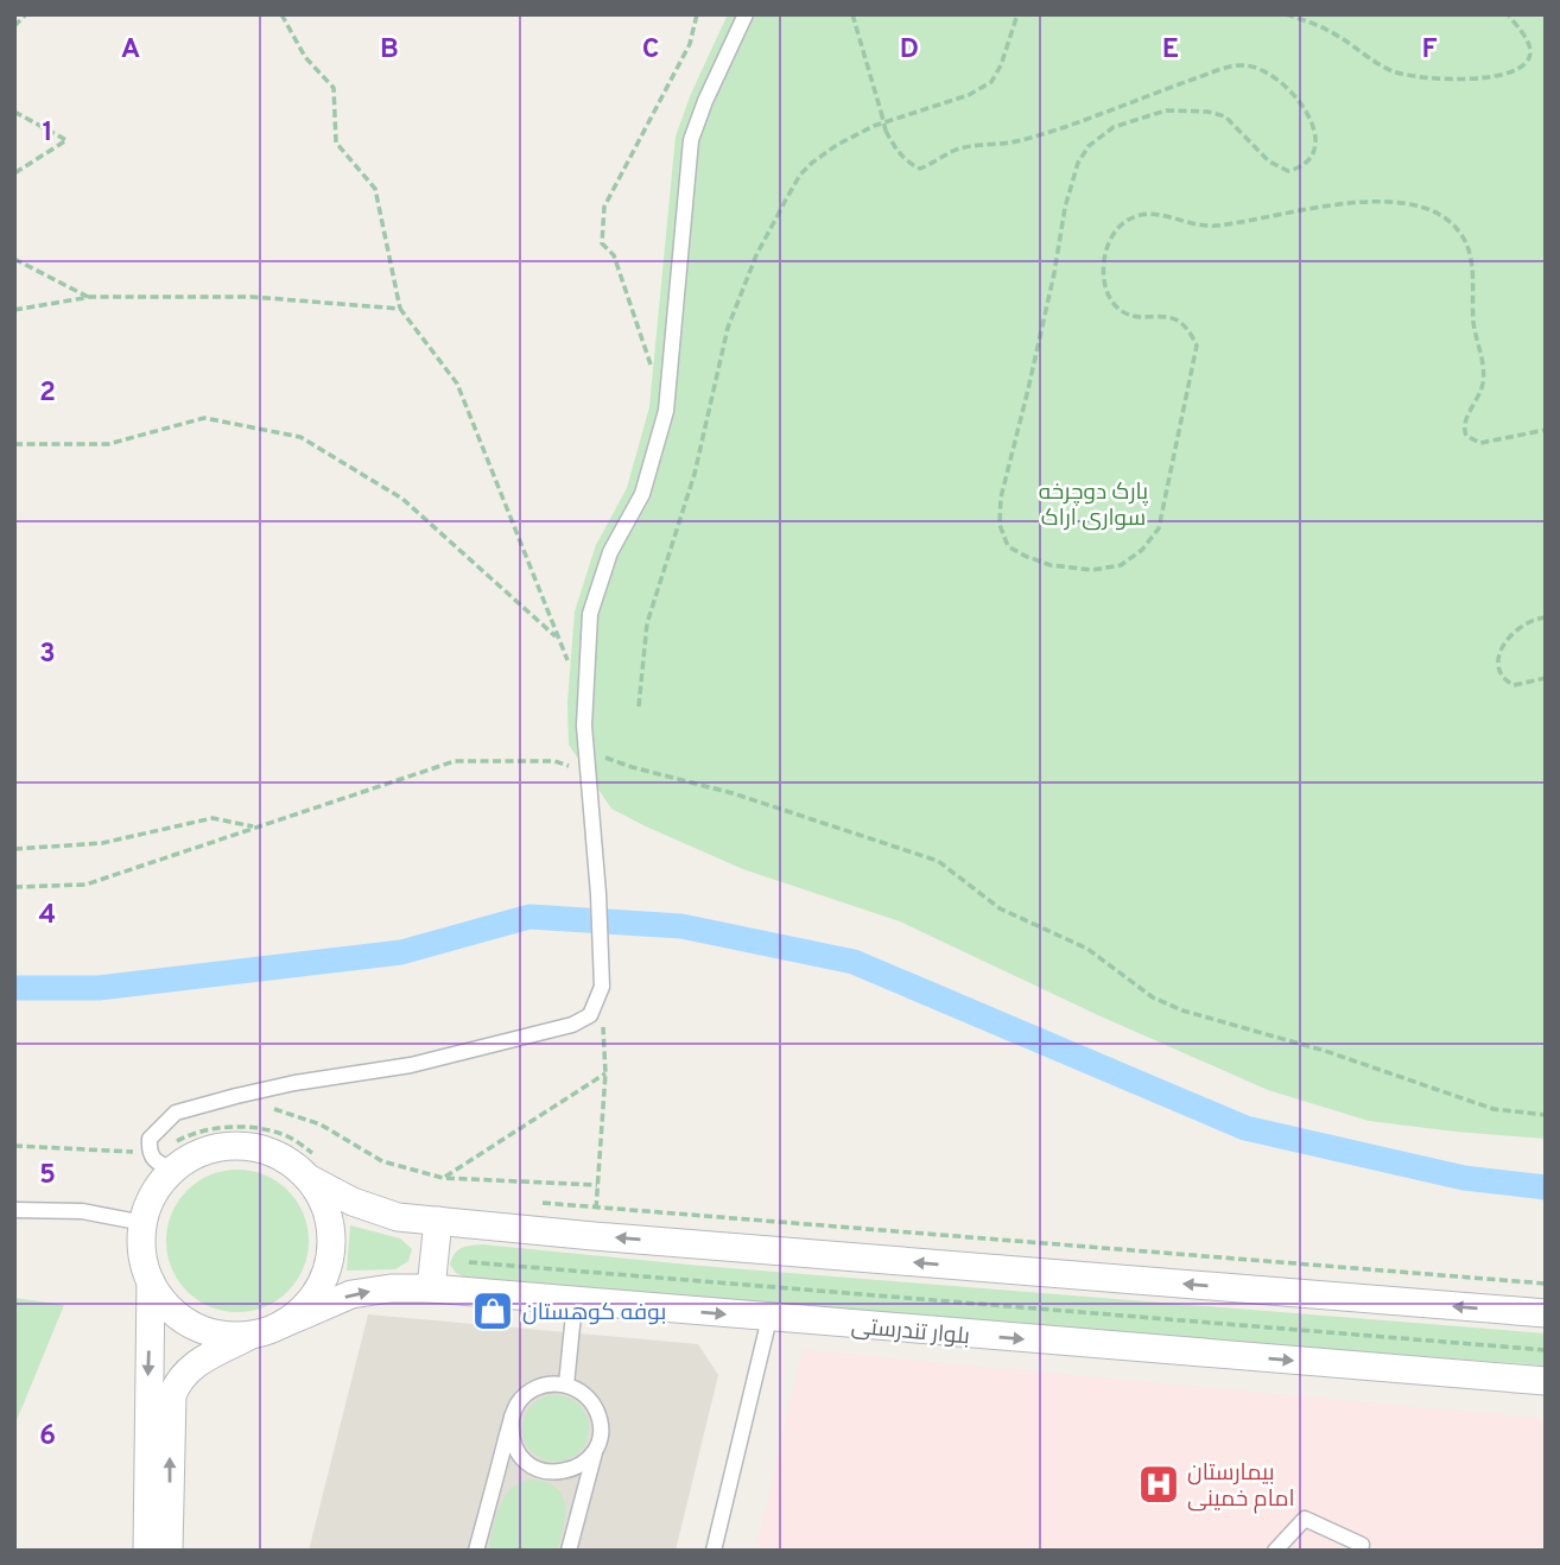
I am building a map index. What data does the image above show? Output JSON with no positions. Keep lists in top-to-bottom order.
{
  "streets": {
    "street": ["بلوار تندرستی"]
  },
  "parks": ["پارک دوچرخه سواری اراک"],
  "places": {
    "shop": ["بوفه کوهستان"],
    "hospital": ["بیمارستان امام خمینی"]
  },
  "grid": {
    "columns": [
      "A",
      "B",
      "C",
      "D",
      "E",
      "F"
    ],
    "rows": [
      "1",
      "2",
      "3",
      "4",
      "5",
      "6"
    ]
  }
}
